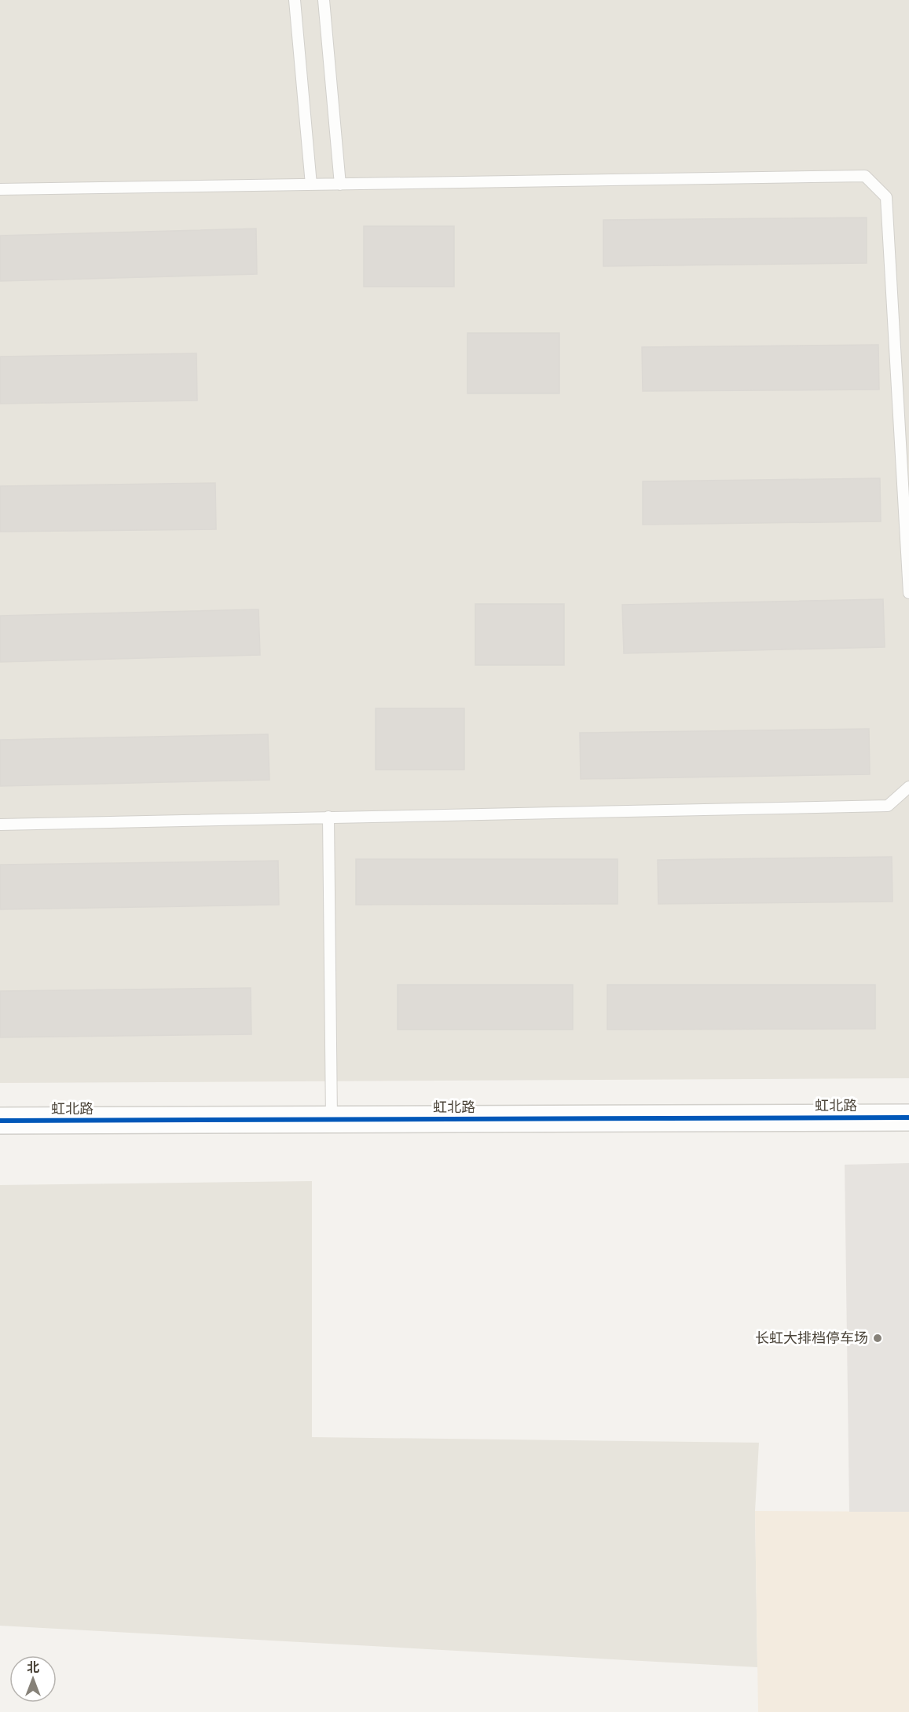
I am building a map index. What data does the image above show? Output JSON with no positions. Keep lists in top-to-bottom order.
{
  "streets": {
    "street": ["虹北路"]
  },
  "places": ["长虹大排档停车场"],
  "north": "top"
}
